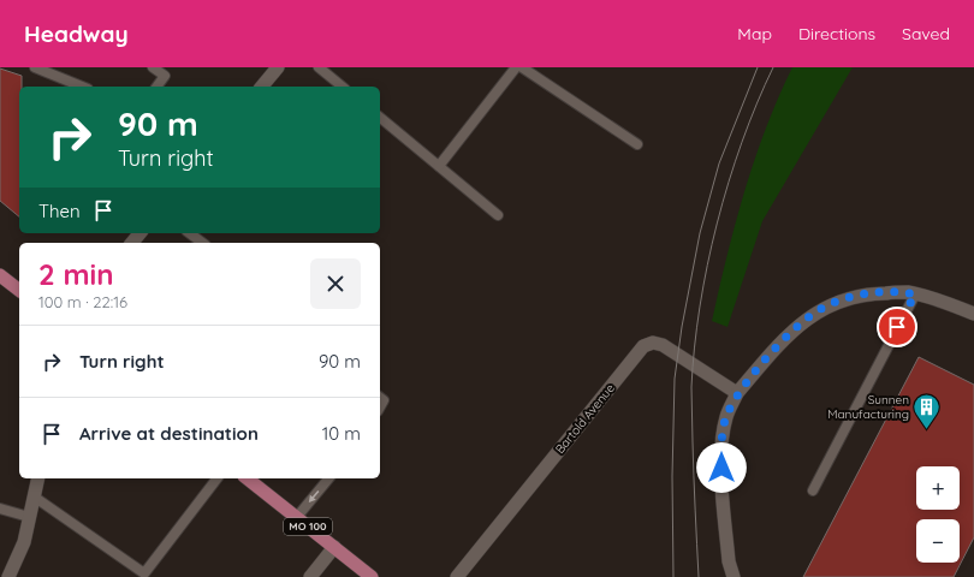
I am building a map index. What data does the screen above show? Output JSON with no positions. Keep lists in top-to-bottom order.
{
  "streets": {
    "main road": ["MO 100"],
    "street": ["Bartold Avenue"]
  },
  "places": {
    "building": ["Sunnen Manufacturing"]
  },
  "page": {
    "header": "Headway",
    "nav": ["Map", "Directions", "Saved"],
    "turn": ["90 m", "Turn right"],
    "then": "Then",
    "heading": ["2 min", "100 m · 22:16"],
    "list": [
      {
        "name": "Turn right",
        "value": "90 m"
      },
      {
        "name": "Arrive at destination",
        "value": "10 m"
      }
    ],
    "map_buttons": ["+", "−"]
  }
}
